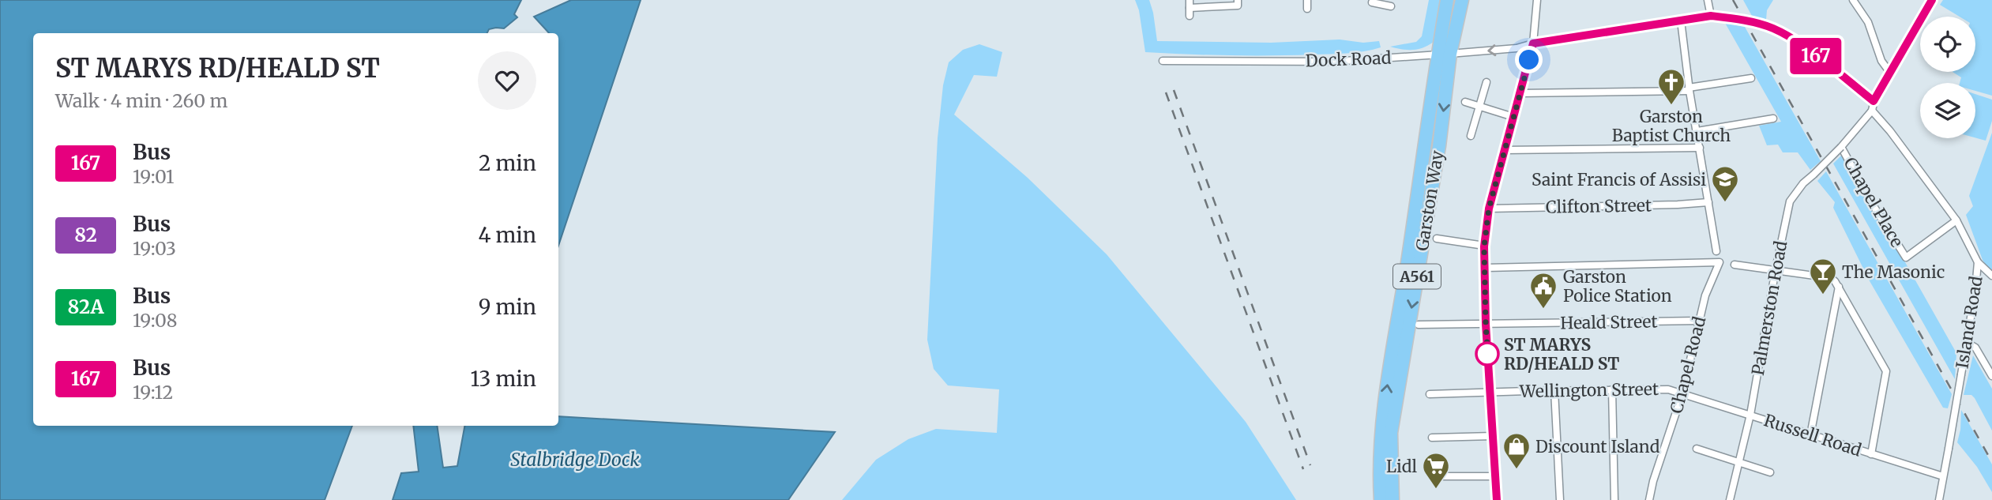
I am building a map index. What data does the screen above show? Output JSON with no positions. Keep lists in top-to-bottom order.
{
  "streets": {
    "highway": ["Garston Way", "A561"],
    "street": [
      "Dock Road",
      "Chapel Place",
      "Clifton Street",
      "Palmerston Road",
      "Heald Street",
      "Island Road",
      "Chapel Road",
      "Wellington Street",
      "Russell Road"
    ]
  },
  "crossings": [
    ["Dock Road", "Garston Way"],
    ["Chapel Place", "Palmerston Road"],
    ["Chapel Place", "Island Road"],
    ["Palmerston Road", "Russell Road"],
    ["Heald Street", "Chapel Road"],
    ["Island Road", "Russell Road"],
    ["Chapel Road", "Wellington Street"],
    ["Chapel Road", "Russell Road"],
    ["Wellington Street", "Russell Road"]
  ],
  "water": ["Stalbridge Dock"],
  "places": {
    "church": ["Garston Baptist Church"],
    "school or university": ["Saint Francis of Assisi"],
    "bar": ["The Masonic"],
    "public building": ["Garston Police Station"],
    "other": ["ST MARYS RD/HEALD ST"],
    "shop": ["Discount Island"],
    "supermarket": ["Lidl"]
  },
  "lines": ["bus line 167"],
  "page": {
    "on_map": "167",
    "heading": ["ST MARYS RD/HEALD ST", "Walk · 4 min · 260 m"],
    "list": [
      {
        "mark": "167",
        "name": "Bus",
        "note": "19:01",
        "value": "2 min"
      },
      {
        "mark": "82",
        "name": "Bus",
        "note": "19:03",
        "value": "4 min"
      },
      {
        "mark": "82A",
        "name": "Bus",
        "note": "19:08",
        "value": "9 min"
      },
      {
        "mark": "167",
        "name": "Bus",
        "note": "19:12",
        "value": "13 min"
      }
    ]
  }
}
